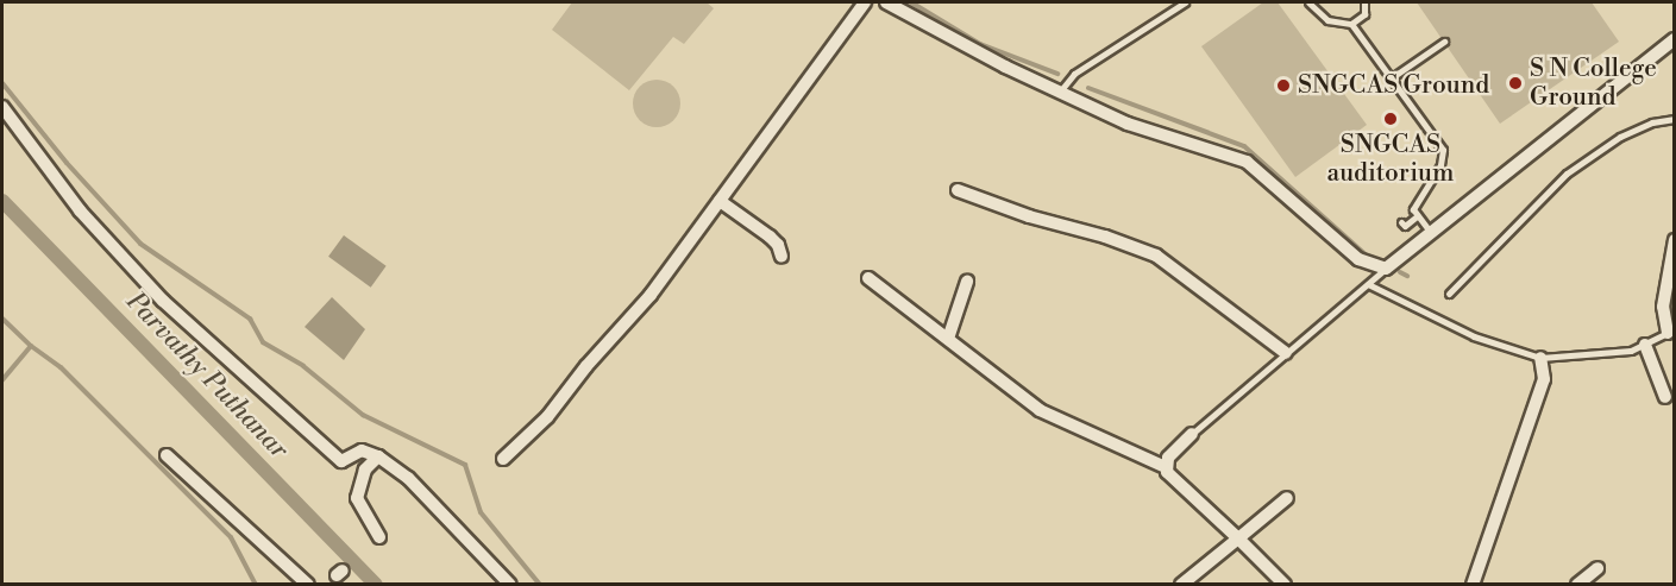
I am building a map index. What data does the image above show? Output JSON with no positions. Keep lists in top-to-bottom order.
{
  "water": ["Parvathy Puthanar"],
  "places": ["S N College Ground", "SNGCAS Ground", "SNGCAS auditorium"]
}
